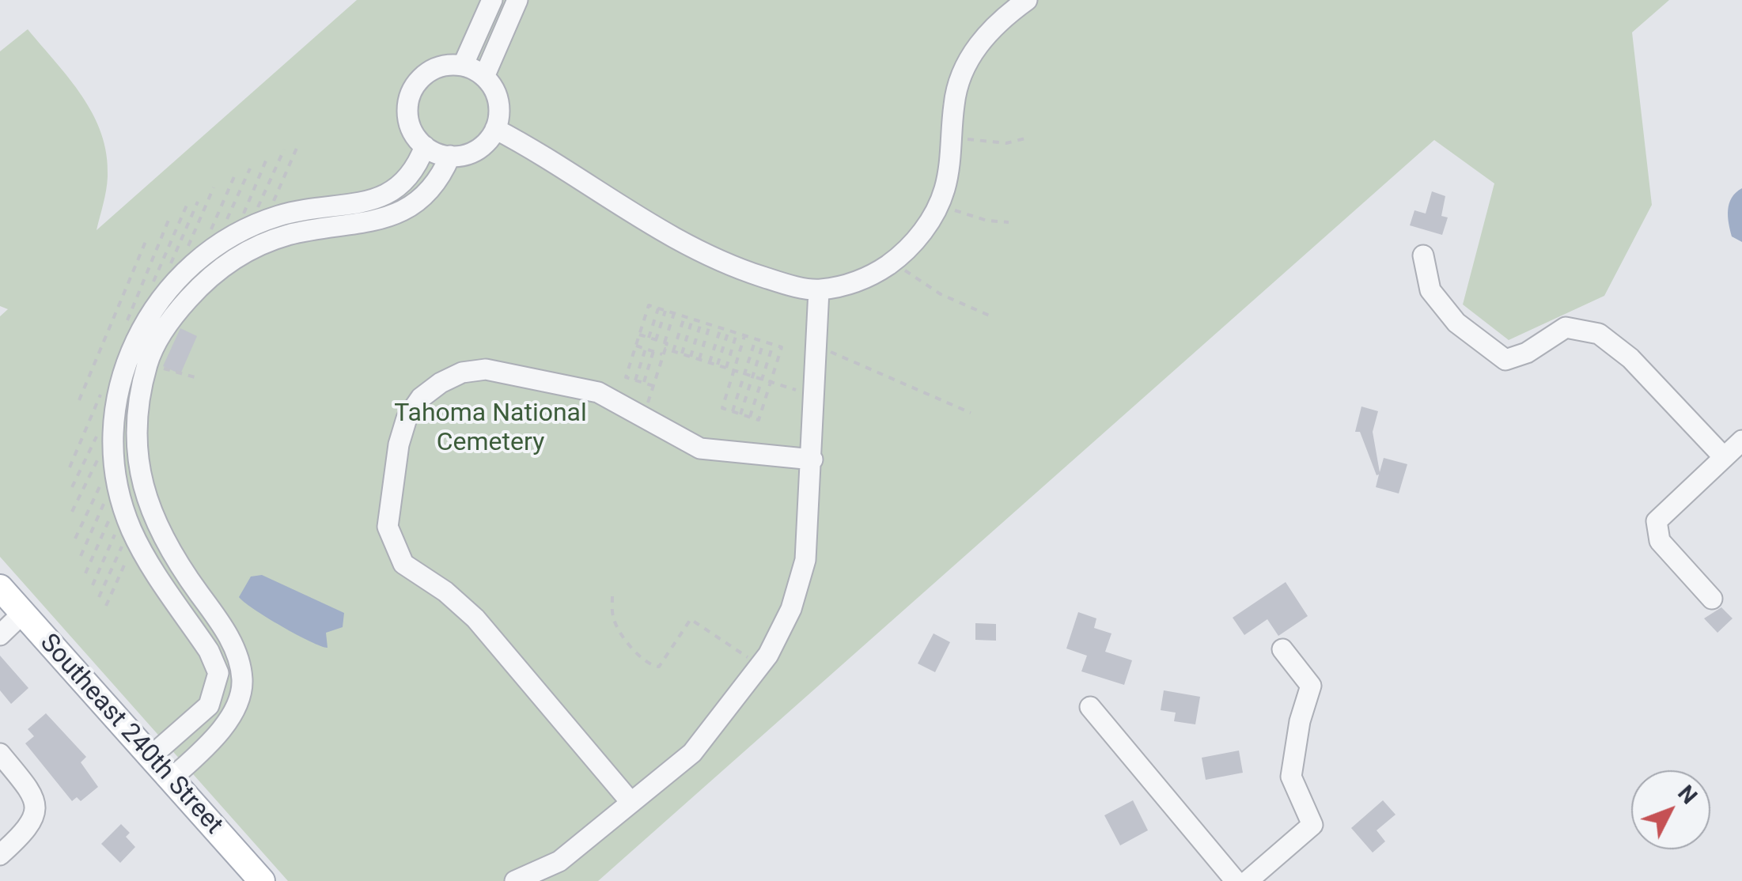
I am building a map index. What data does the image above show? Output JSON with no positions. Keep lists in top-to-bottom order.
{
  "streets": {
    "main road": ["Southeast 240th Street"]
  },
  "parks": ["Tahoma National Cemetery"],
  "north": "top right"
}
